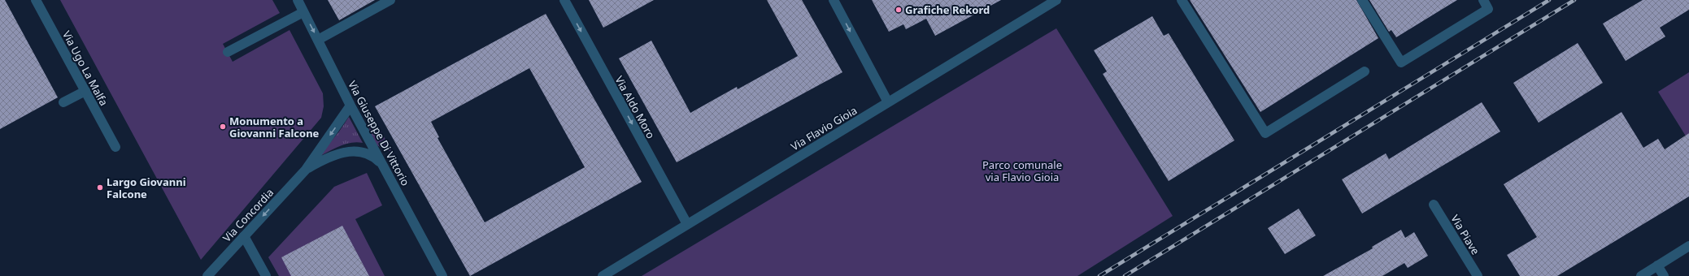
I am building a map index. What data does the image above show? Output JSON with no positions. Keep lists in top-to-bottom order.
{
  "streets": {
    "street": [
      "Via Ugo La Malfa",
      "Via Aldo Moro",
      "Via Flavio Gioia",
      "Via Giuseppe Di Vittorio",
      "Via Concordia",
      "Via Piave"
    ]
  },
  "crossings": [
    ["Via Aldo Moro", "Via Flavio Gioia"],
    ["Via Giuseppe Di Vittorio", "Via Concordia"]
  ],
  "one_way": ["Via Aldo Moro", "Via Concordia"],
  "parks": ["Parco comunale via Flavio Gioia"],
  "places": ["Grafiche Rekord", "Monumento a Giovanni Falcone", "Largo Giovanni Falcone"]
}
